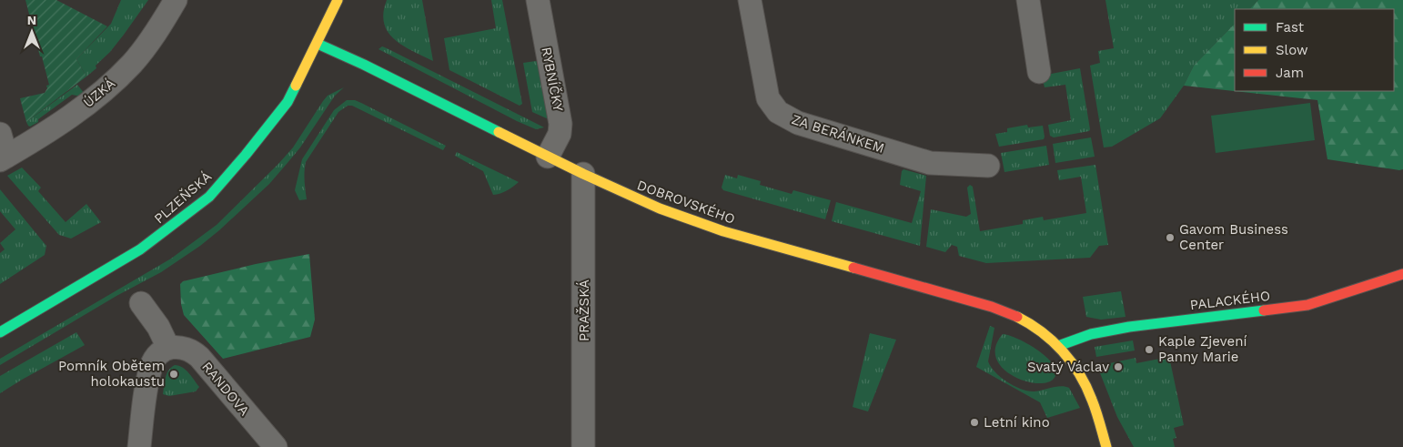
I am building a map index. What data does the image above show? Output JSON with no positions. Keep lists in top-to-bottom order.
{
  "streets": {
    "main road": ["PLZEŇSKÁ", "DOBROVSKÉHO", "PALACKÉHO"],
    "street": [
      "RYBNÍČKY",
      "ÚZKÁ",
      "ZA BERÁNKEM",
      "PRAŽSKÁ",
      "RANDOVA"
    ]
  },
  "crossings": [
    ["RYBNÍČKY", "DOBROVSKÉHO"],
    ["PLZEŇSKÁ", "DOBROVSKÉHO"],
    ["DOBROVSKÉHO", "PALACKÉHO"],
    ["DOBROVSKÉHO", "PRAŽSKÁ"]
  ],
  "places": [
    "Gavom Business Center",
    "Kaple Zjevení Panny Marie",
    "Svatý Václav",
    "Pomník Obětem holokaustu",
    "Letní kino"
  ],
  "legend": ["Fast", "Slow", "Jam"],
  "north": "top"
}
